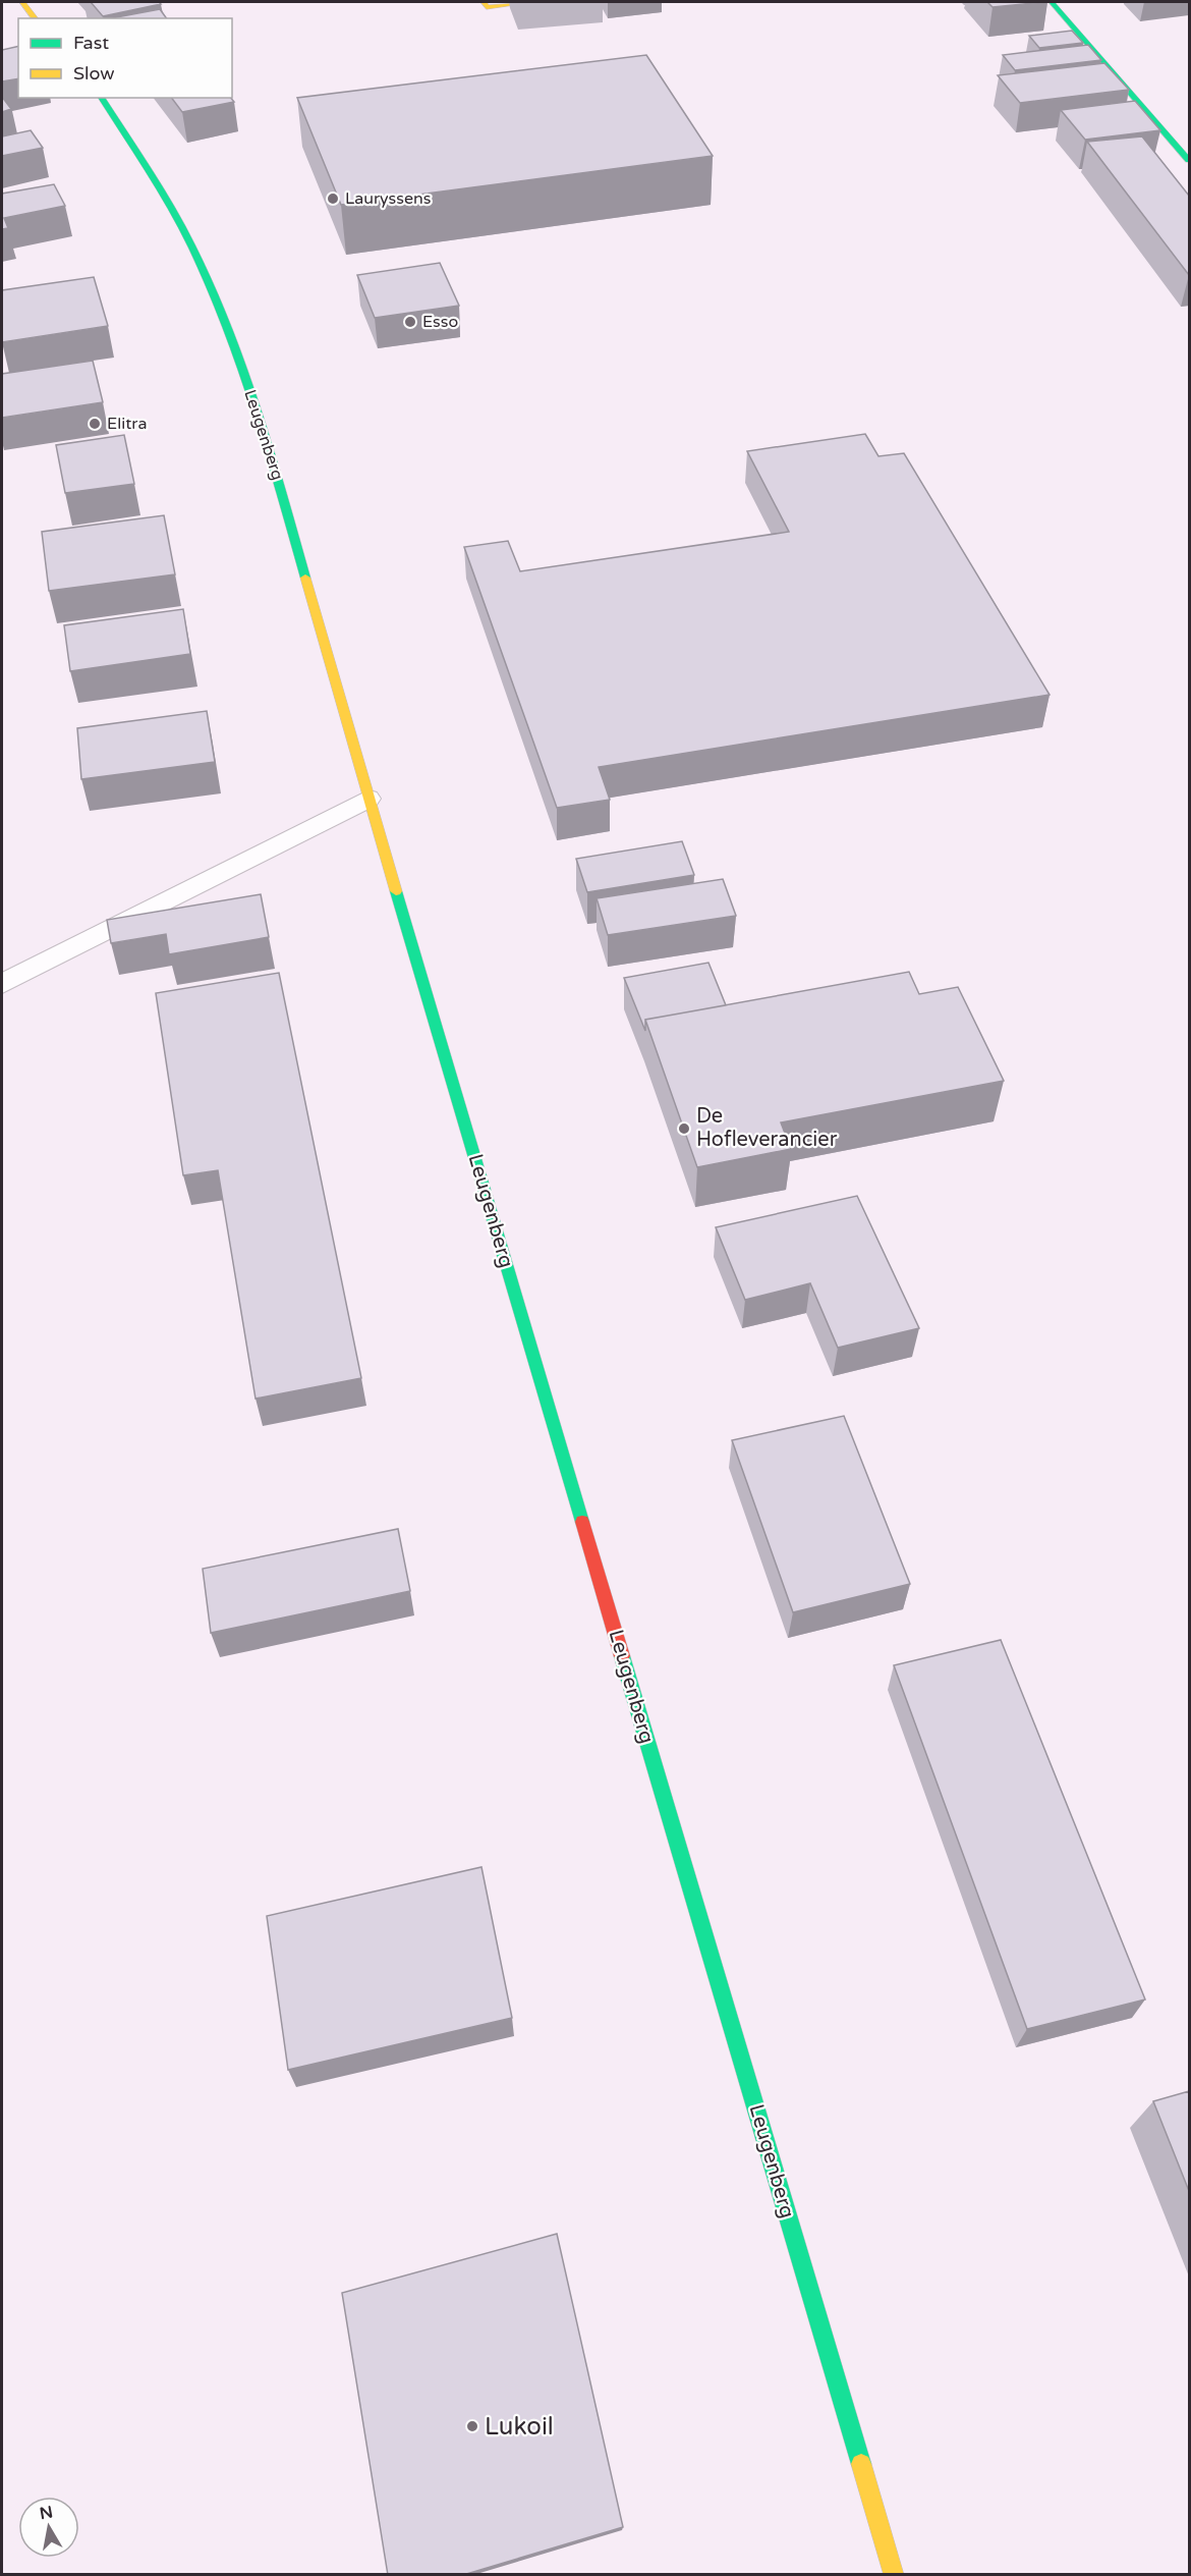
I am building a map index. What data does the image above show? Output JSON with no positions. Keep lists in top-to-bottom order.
{
  "streets": {
    "main road": ["Leugenberg"]
  },
  "places": [
    "Lauryssens",
    "Esso",
    "Elitra",
    "De Hofleverancier",
    "Lukoil"
  ],
  "legend": ["Fast", "Slow"],
  "north": "top"
}
